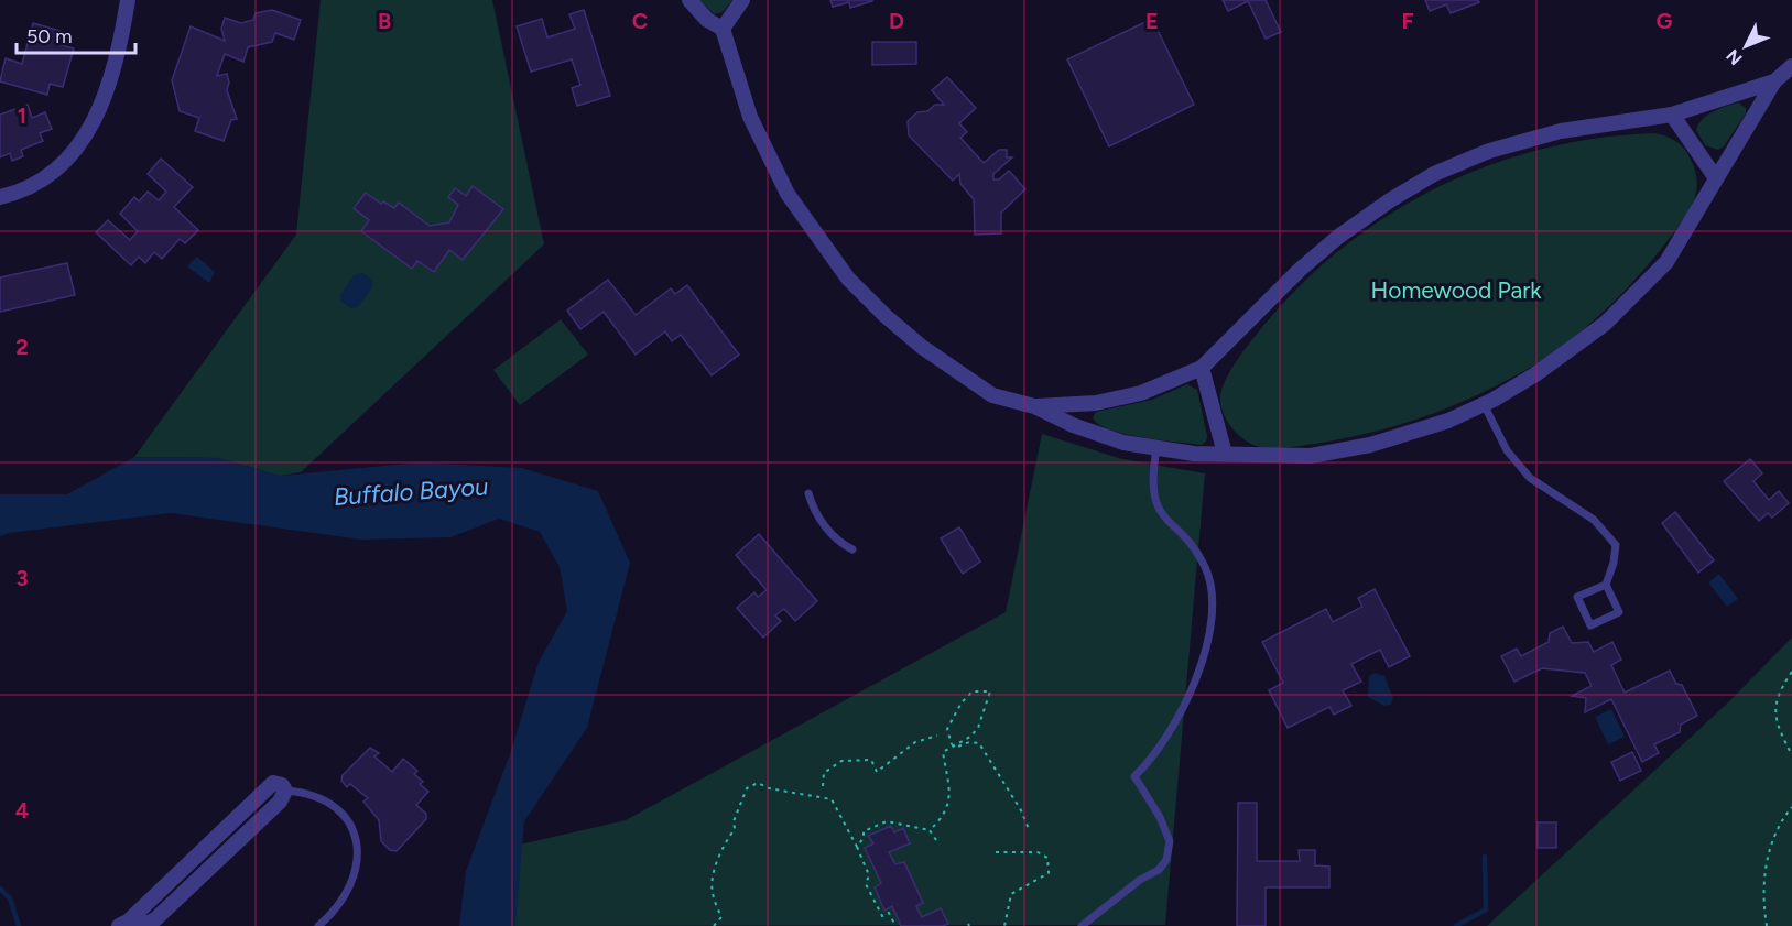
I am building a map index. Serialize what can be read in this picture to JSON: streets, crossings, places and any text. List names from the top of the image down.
{
  "water": ["Buffalo Bayou"],
  "parks": ["Homewood Park"],
  "scale_bar": "50 m",
  "north": "bottom left",
  "grid": {
    "columns": [
      "B",
      "C",
      "D",
      "E",
      "F",
      "G"
    ],
    "rows": [
      "1",
      "2",
      "3",
      "4"
    ]
  }
}
